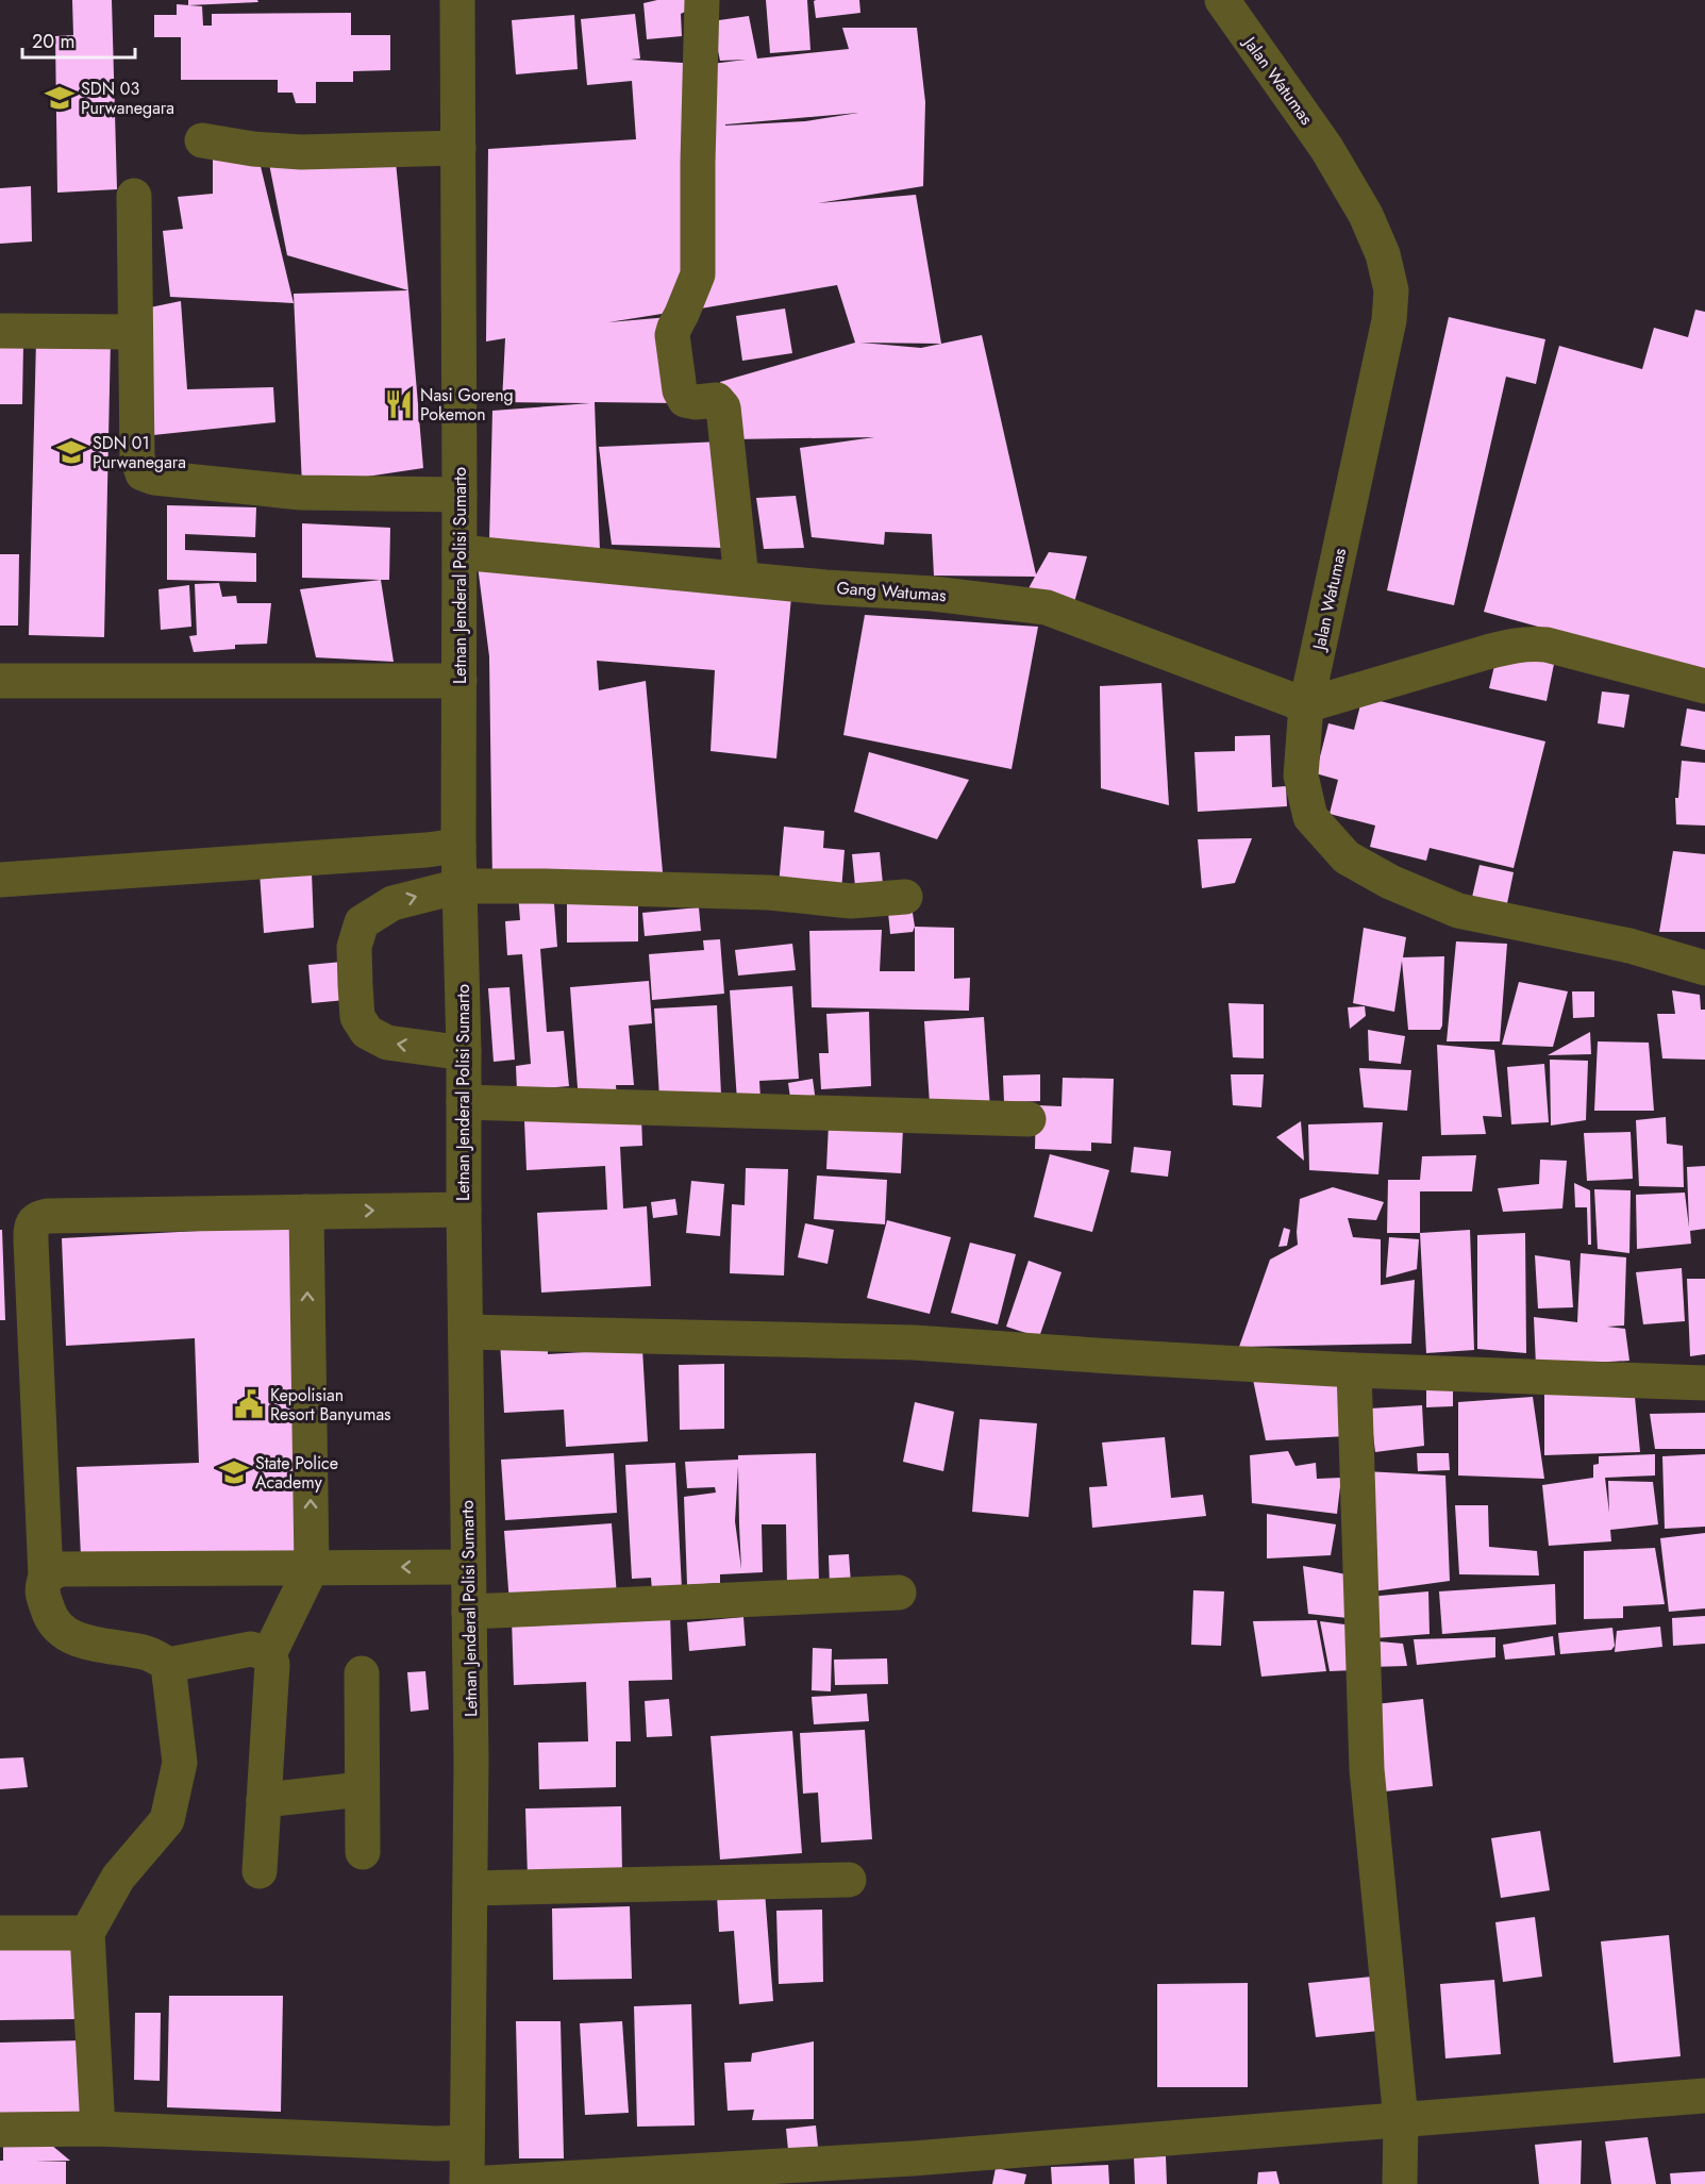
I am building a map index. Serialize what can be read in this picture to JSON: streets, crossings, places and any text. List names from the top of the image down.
{
  "streets": {
    "street": ["Jalan Watumas", "Letnan Jenderal Polisi Sumarto", "Gang Watumas"]
  },
  "crossings": [
    ["Jalan Watumas", "Gang Watumas"],
    ["Letnan Jenderal Polisi Sumarto", "Gang Watumas"]
  ],
  "places": {
    "school or university": ["SDN 03 Purwanegara", "SDN 01 Purwanegara", "State Police Academy"],
    "restaurant": ["Nasi Goreng Pokemon"],
    "public building": ["Kepolisian Resort Banyumas"]
  },
  "scale_bar": "20 m"
}
